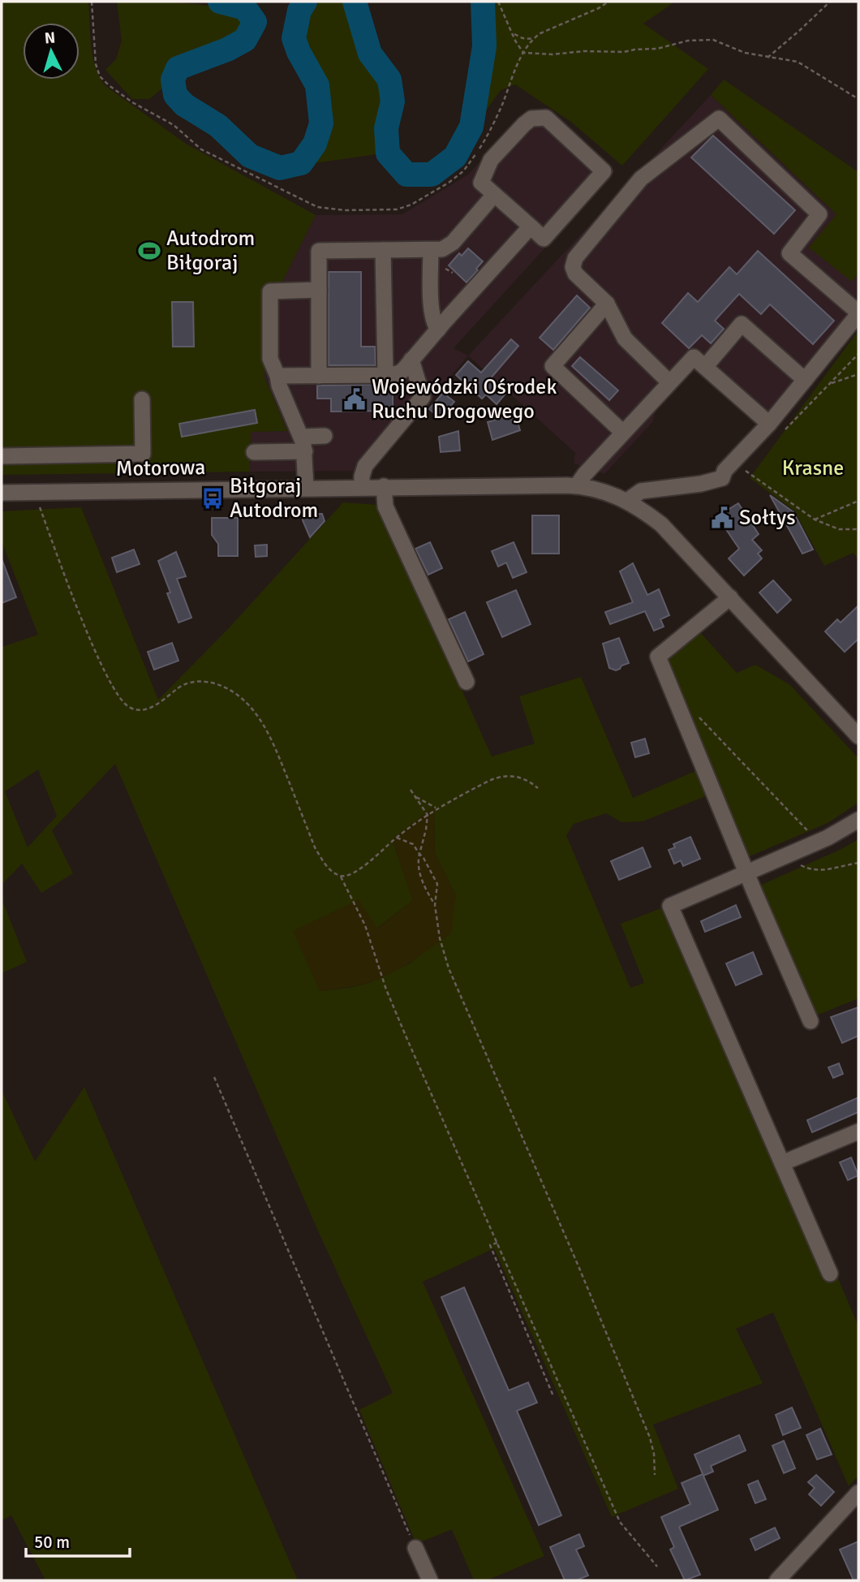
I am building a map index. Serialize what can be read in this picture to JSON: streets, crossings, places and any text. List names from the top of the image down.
{
  "streets": {
    "street": ["Motorowa"]
  },
  "parks": ["Krasne"],
  "places": {
    "sports": ["Autodrom Biłgoraj"],
    "public building": ["Wojewódzki Ośrodek Ruchu Drogowego", "Sołtys"],
    "bus stop": ["Biłgoraj Autodrom"]
  },
  "scale_bar": "50 m",
  "north": "top"
}
